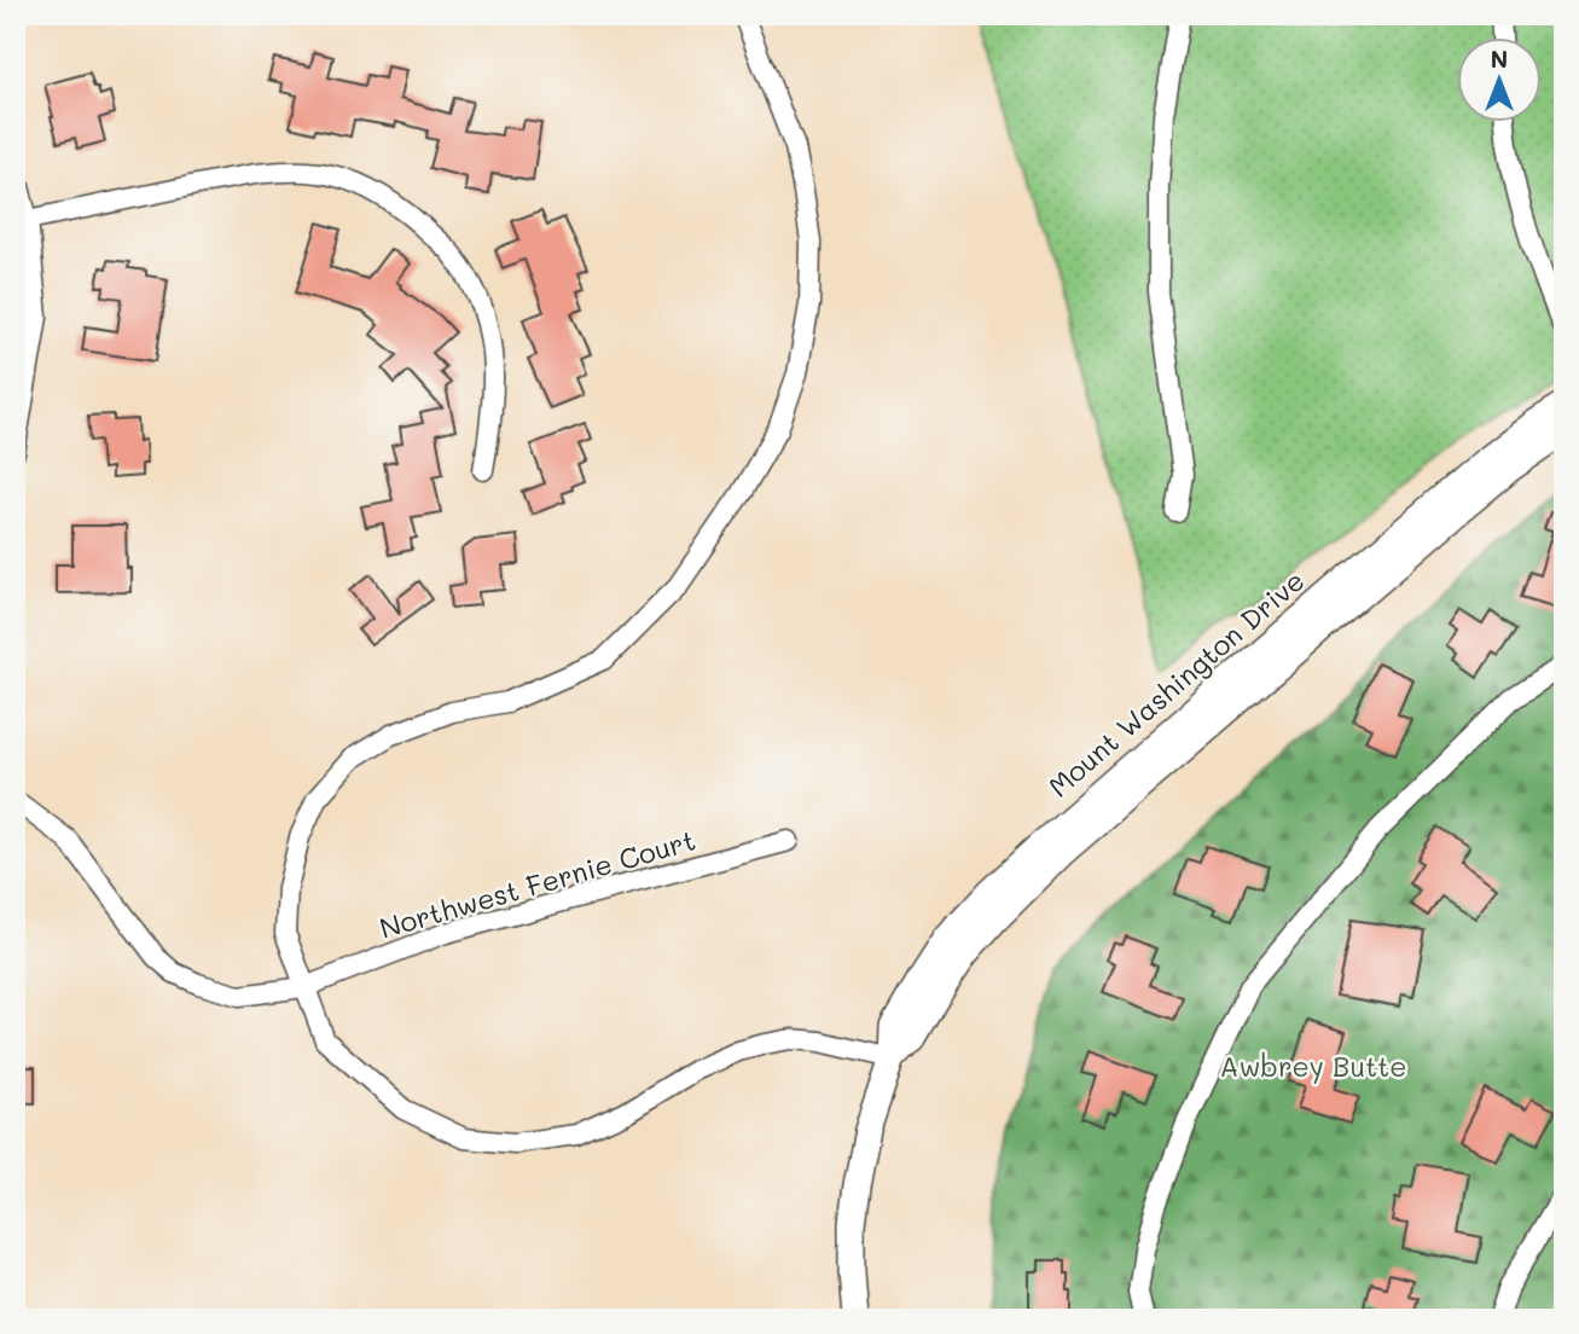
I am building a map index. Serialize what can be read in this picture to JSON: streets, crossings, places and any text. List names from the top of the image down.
{
  "streets": {
    "main road": ["Mount Washington Drive"],
    "street": ["Northwest Fernie Court"]
  },
  "parks": ["Awbrey Butte"],
  "north": "top"
}
